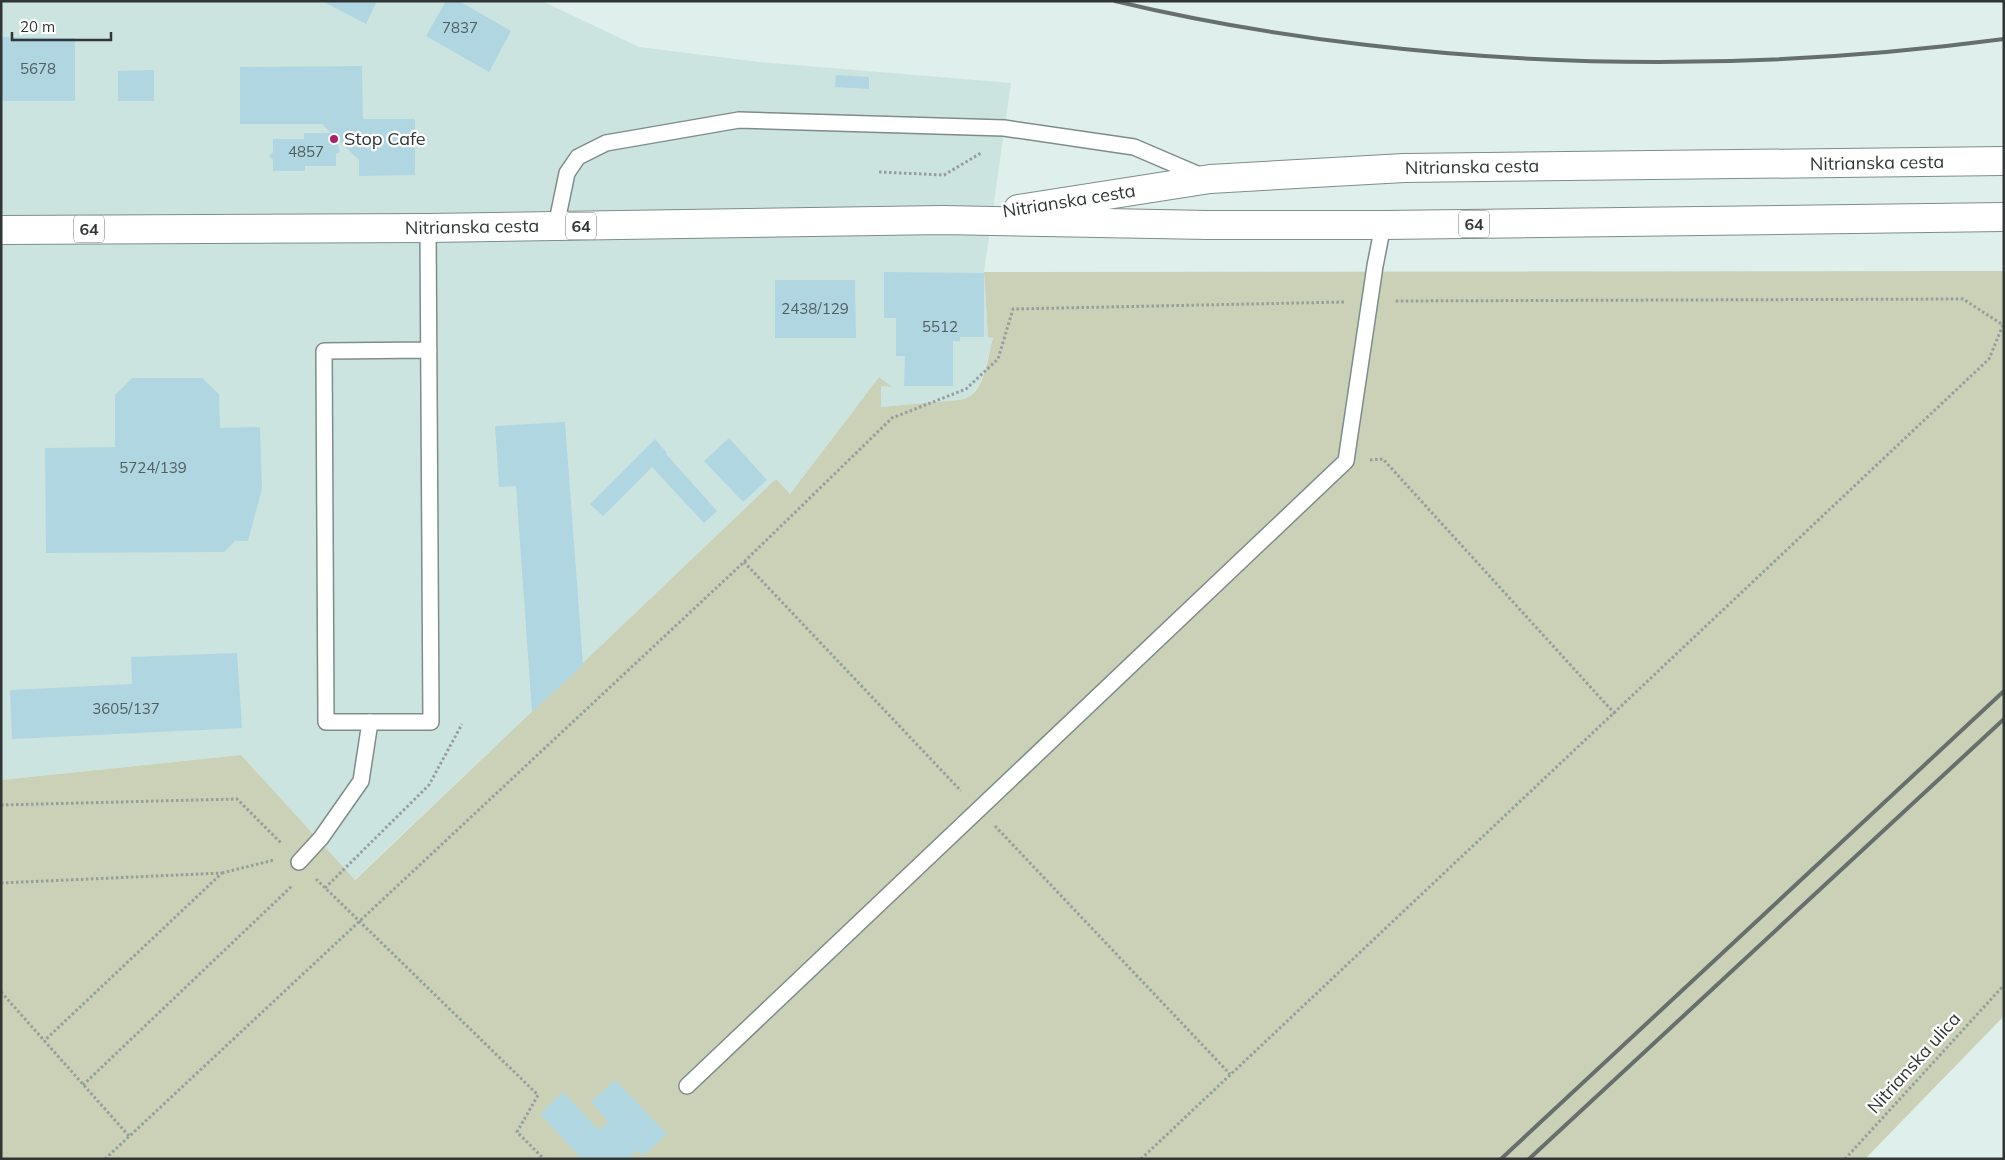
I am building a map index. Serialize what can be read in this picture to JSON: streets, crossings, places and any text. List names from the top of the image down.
{
  "streets": {
    "main road": ["Nitrianska cesta", "64"],
    "path": ["Nitrianska ulica"]
  },
  "places": ["Stop Cafe"],
  "house_numbers": [
    "7837",
    "5678",
    "4857",
    "2438/129",
    "5512",
    "5724/139",
    "3605/137"
  ],
  "scale_bar": "20 m"
}
